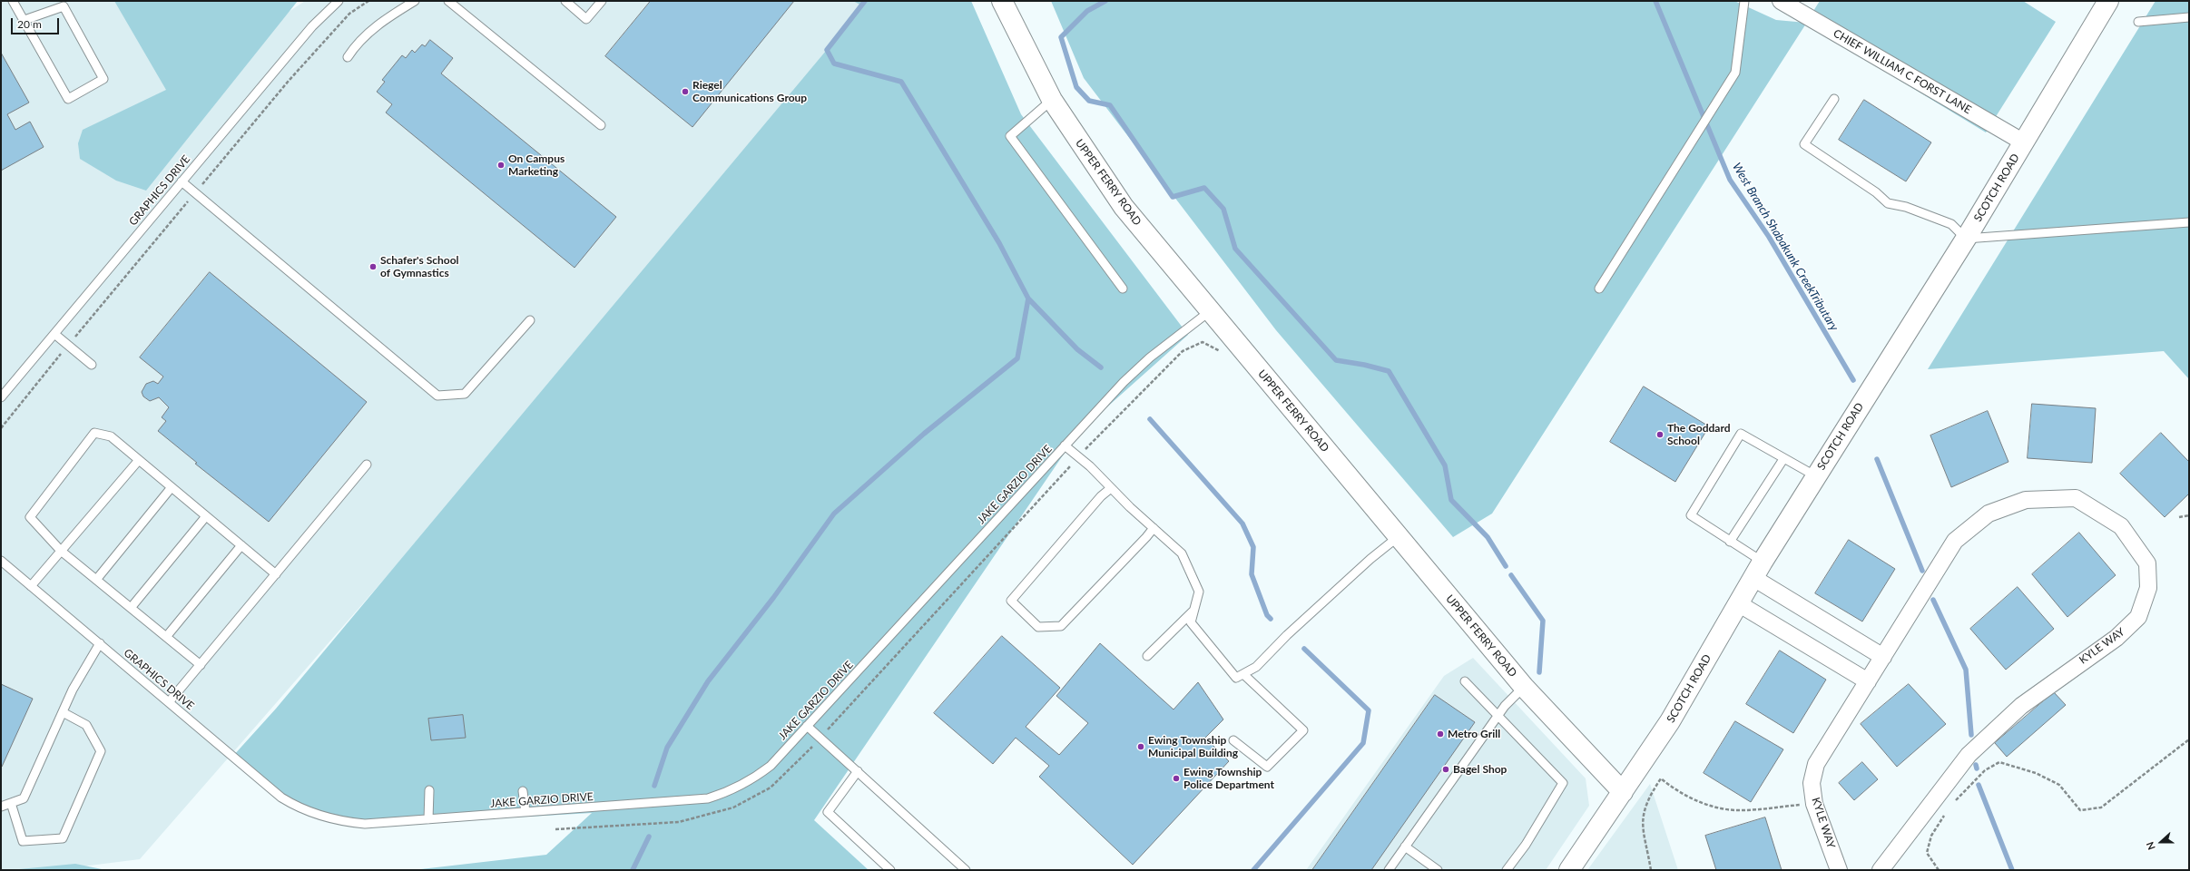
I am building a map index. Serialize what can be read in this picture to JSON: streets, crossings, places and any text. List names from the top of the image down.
{
  "streets": {
    "main road": ["UPPER FERRY ROAD", "SCOTCH ROAD"],
    "street": ["CHIEF WILLIAM C FORST LANE", "KYLE WAY"],
    "lane": ["GRAPHICS DRIVE", "JAKE GARZIO DRIVE"]
  },
  "crossings": [
    ["CHIEF WILLIAM C FORST LANE", "SCOTCH ROAD"],
    ["UPPER FERRY ROAD", "SCOTCH ROAD"],
    ["UPPER FERRY ROAD", "JAKE GARZIO DRIVE"],
    ["GRAPHICS DRIVE", "JAKE GARZIO DRIVE"]
  ],
  "water": ["West Branch Shabakunk CreekTributary"],
  "places": [
    "Riegel Communications Group",
    "On Campus Marketing",
    "Schafer's School of Gymnastics",
    "The Goddard School",
    "Metro Grill",
    "Ewing Township Municipal Building",
    "Bagel Shop",
    "Ewing Township Police Department"
  ],
  "scale_bar": "20 m",
  "north": "left"
}
